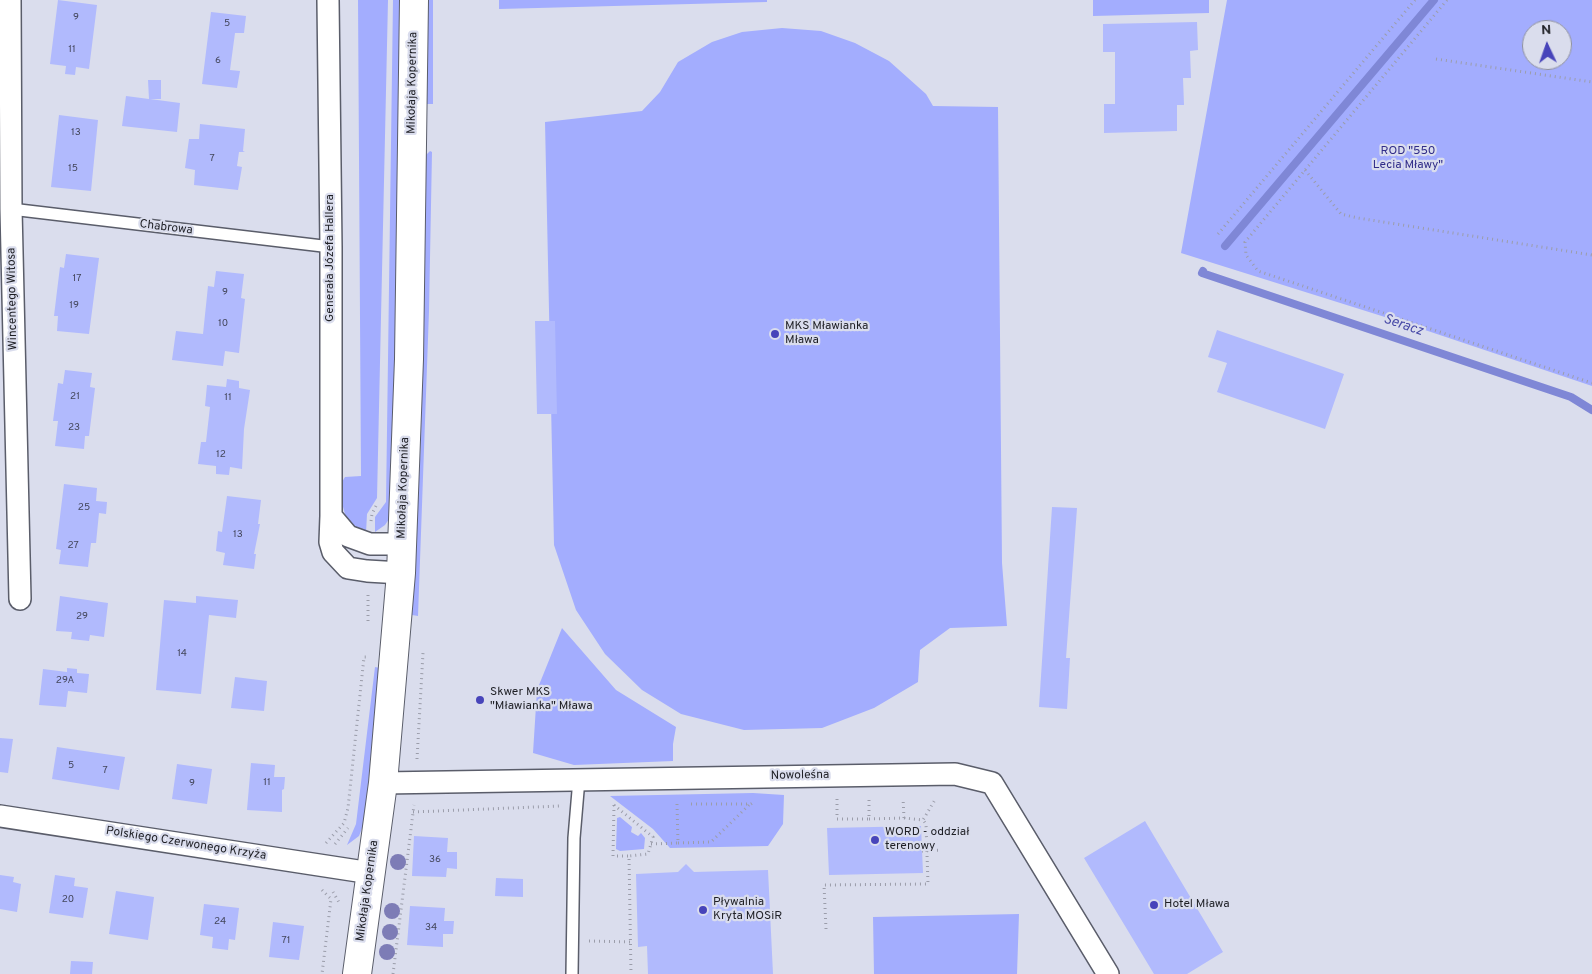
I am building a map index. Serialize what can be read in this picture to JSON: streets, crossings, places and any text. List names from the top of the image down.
{
  "streets": {
    "street": [
      "Mikołaja Kopernika",
      "Generała Józefa Hallera",
      "Wincentego Witosa",
      "Nowoleśna",
      "Polskiego Czerwonego Krzyża"
    ],
    "lane": ["Chabrowa"]
  },
  "crossings": [
    ["Mikołaja Kopernika", "Generała Józefa Hallera"],
    ["Mikołaja Kopernika", "Nowoleśna"],
    ["Mikołaja Kopernika", "Polskiego Czerwonego Krzyża"],
    ["Chabrowa", "Generała Józefa Hallera"],
    ["Chabrowa", "Wincentego Witosa"]
  ],
  "water": ["Seracz"],
  "parks": ["ROD \"550 Lecia Mławy\""],
  "places": [
    "MKS Mławianka Mława",
    "Skwer MKS \"Mławianka\" Mława",
    "WORD - oddział terenowy",
    "Hotel Mława",
    "Pływalnia Kryta MOSiR"
  ],
  "house_numbers": [
    "9",
    "5",
    "11",
    "6",
    "13",
    "7",
    "15",
    "17",
    "9",
    "19",
    "10",
    "21",
    "11",
    "23",
    "12",
    "25",
    "13",
    "27",
    "29",
    "14",
    "29A",
    "5",
    "7",
    "11",
    "9",
    "36",
    "20",
    "24",
    "34",
    "71"
  ],
  "north": "top"
}
